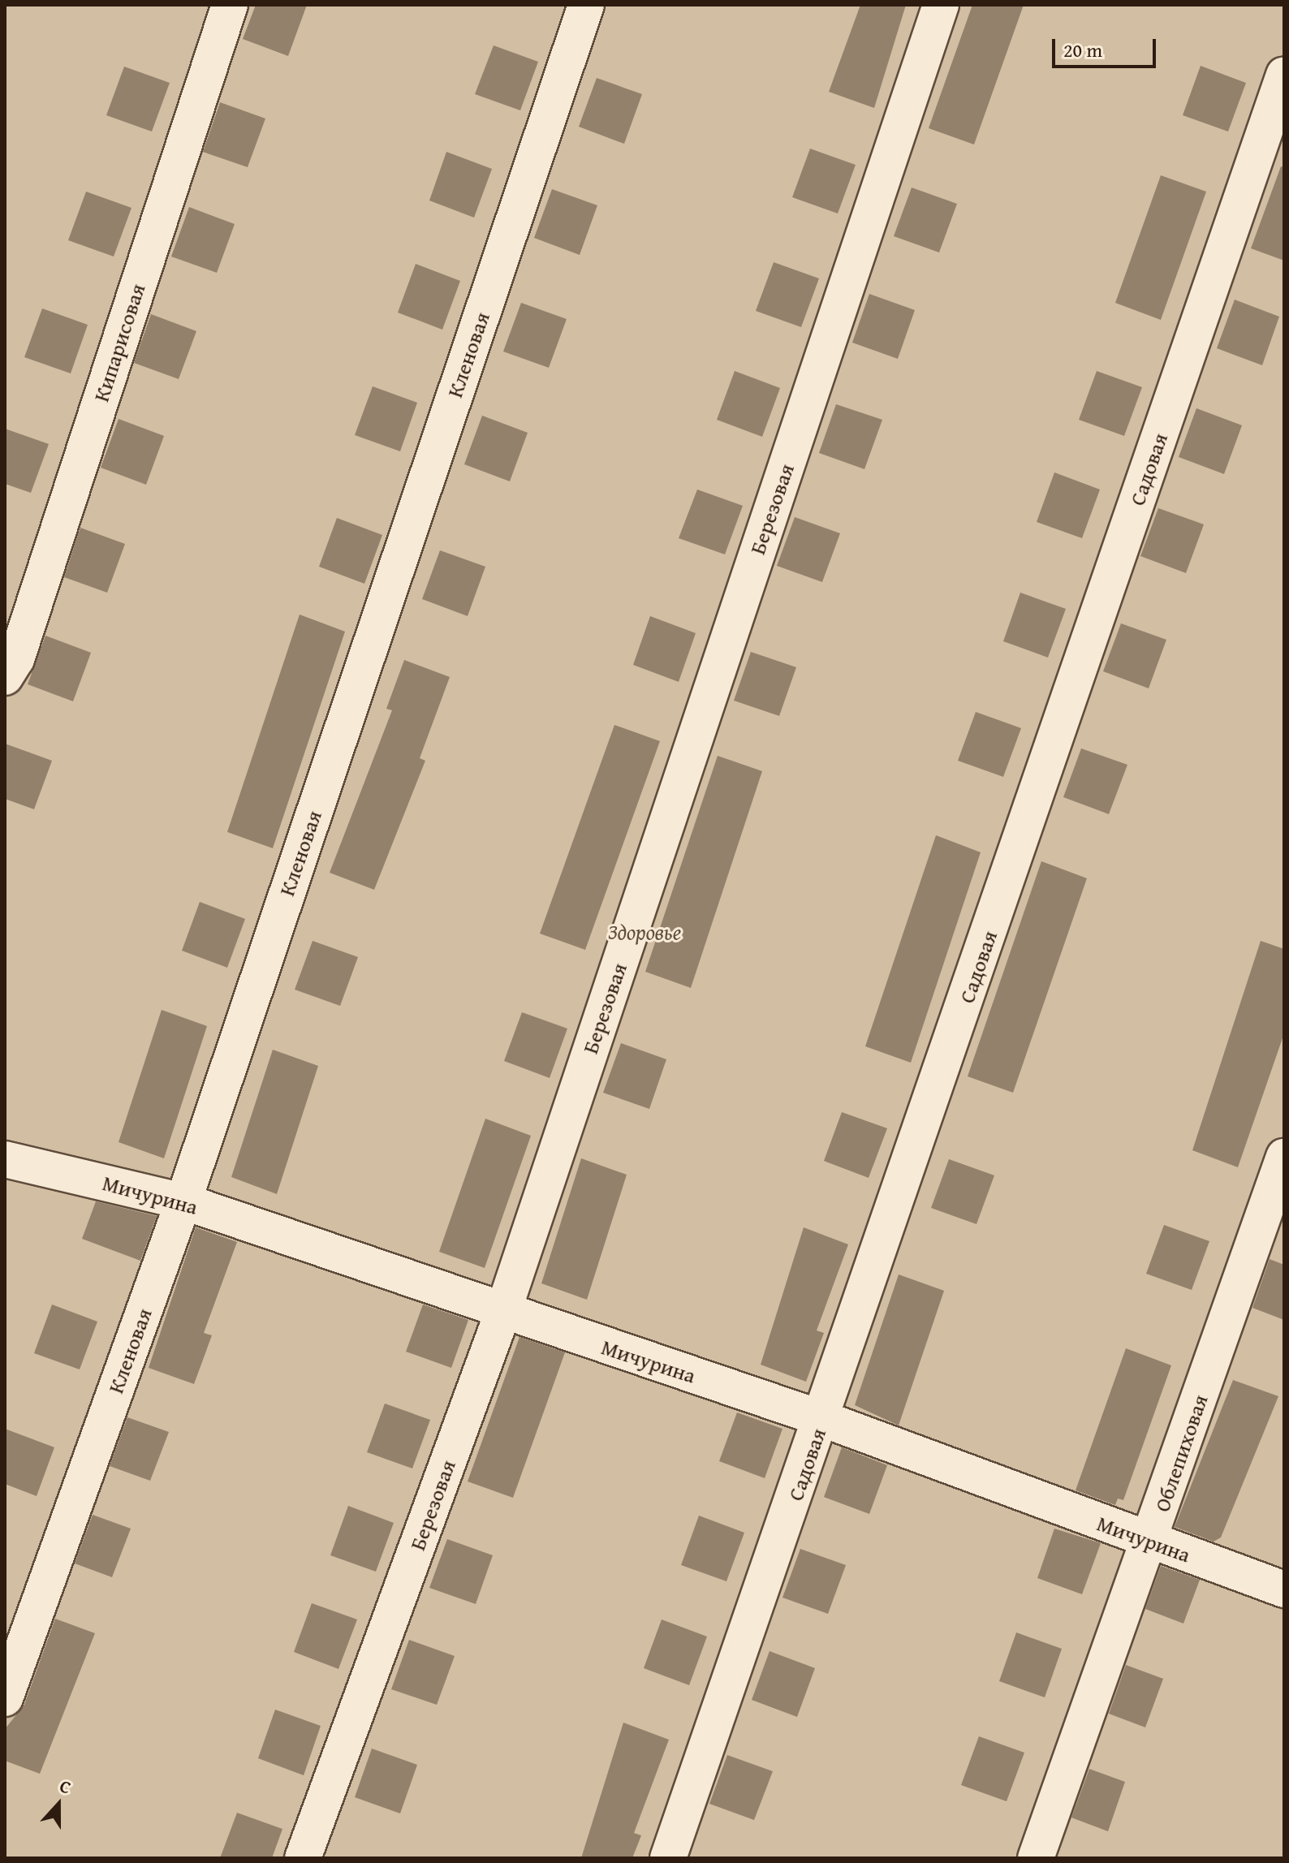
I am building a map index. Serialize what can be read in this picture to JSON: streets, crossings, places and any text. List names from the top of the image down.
{
  "streets": {
    "street": [
      "Кипарисовая",
      "Кленовая",
      "Садовая",
      "Березовая",
      "Мичурина",
      "Облепиховая"
    ]
  },
  "crossings": [
    ["Кленовая", "Мичурина"],
    ["Садовая", "Мичурина"],
    ["Березовая", "Мичурина"],
    ["Мичурина", "Облепиховая"]
  ],
  "parks": ["Здоровье"],
  "scale_bar": "20 m",
  "north": "top"
}
